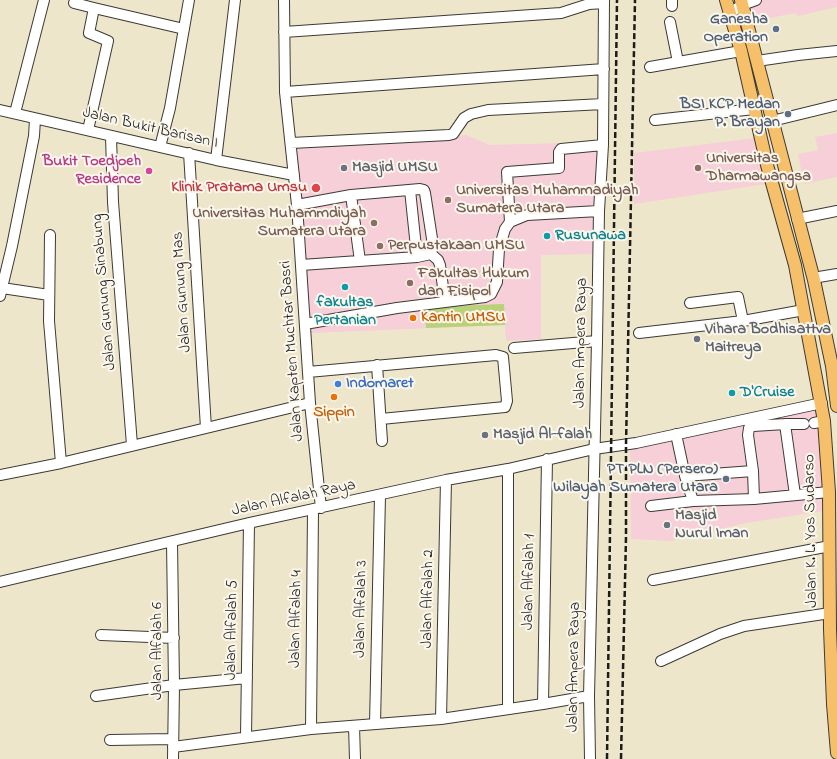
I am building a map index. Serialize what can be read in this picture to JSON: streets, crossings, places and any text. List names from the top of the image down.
{
  "streets": {
    "main road": ["Jalan K. L. Yos Sudarso"],
    "street": [
      "Jalan Bukit Barisan I",
      "Jalan Gunung Sinabung",
      "Jalan Gunung Mas",
      "Jalan Ampera Raya",
      "Jalan Kapten Muchtar Basri",
      "Jalan Alfalah Raya",
      "Jalan Alfalah 1",
      "Jalan Alfalah 2",
      "Jalan Alfalah 3",
      "Jalan Alfalah 4",
      "Jalan Alfalah 5",
      "Jalan Alfalah 6"
    ]
  },
  "crossings": [
    ["Jalan Bukit Barisan I", "Jalan Gunung Sinabung"],
    ["Jalan Bukit Barisan I", "Jalan Gunung Mas"],
    ["Jalan Bukit Barisan I", "Jalan Kapten Muchtar Basri"],
    ["Jalan Ampera Raya", "Jalan Alfalah Raya"],
    ["Jalan Kapten Muchtar Basri", "Jalan Alfalah Raya"],
    ["Jalan Kapten Muchtar Basri", "Jalan Alfalah 4"],
    ["Jalan Alfalah Raya", "Jalan K. L. Yos Sudarso"],
    ["Jalan Alfalah Raya", "Jalan Alfalah 1"],
    ["Jalan Alfalah Raya", "Jalan Alfalah 2"],
    ["Jalan Alfalah Raya", "Jalan Alfalah 3"],
    ["Jalan Alfalah Raya", "Jalan Alfalah 4"],
    ["Jalan Alfalah Raya", "Jalan Alfalah 5"],
    ["Jalan Alfalah Raya", "Jalan Alfalah 6"]
  ],
  "places": [
    "Ganesha Operation",
    "BSI KCP Medan P. Brayan",
    "Masjid UMSU",
    "Universitas Dharmawangsa",
    "Bukit Toedjoeh Residence",
    "Klinik Pratama Umsu",
    "Universitas Muhammadiyah Sumatera Utara",
    "Universitas Muhammdiyah Sumatera Utara",
    "Rusunawa",
    "Perpustakaan UMSU",
    "Fakultas Hukum dan Fisipol",
    "fakultas Pertanian",
    "Kantin UMSU",
    "Vihara Bodhisattva Maitreya",
    "Indomaret",
    "D'Cruise",
    "Sippin",
    "Masjid Al-falah",
    "PT PLN (Persero) Wilayah Sumatera Utara",
    "Masjid Nurul Iman"
  ]
}
